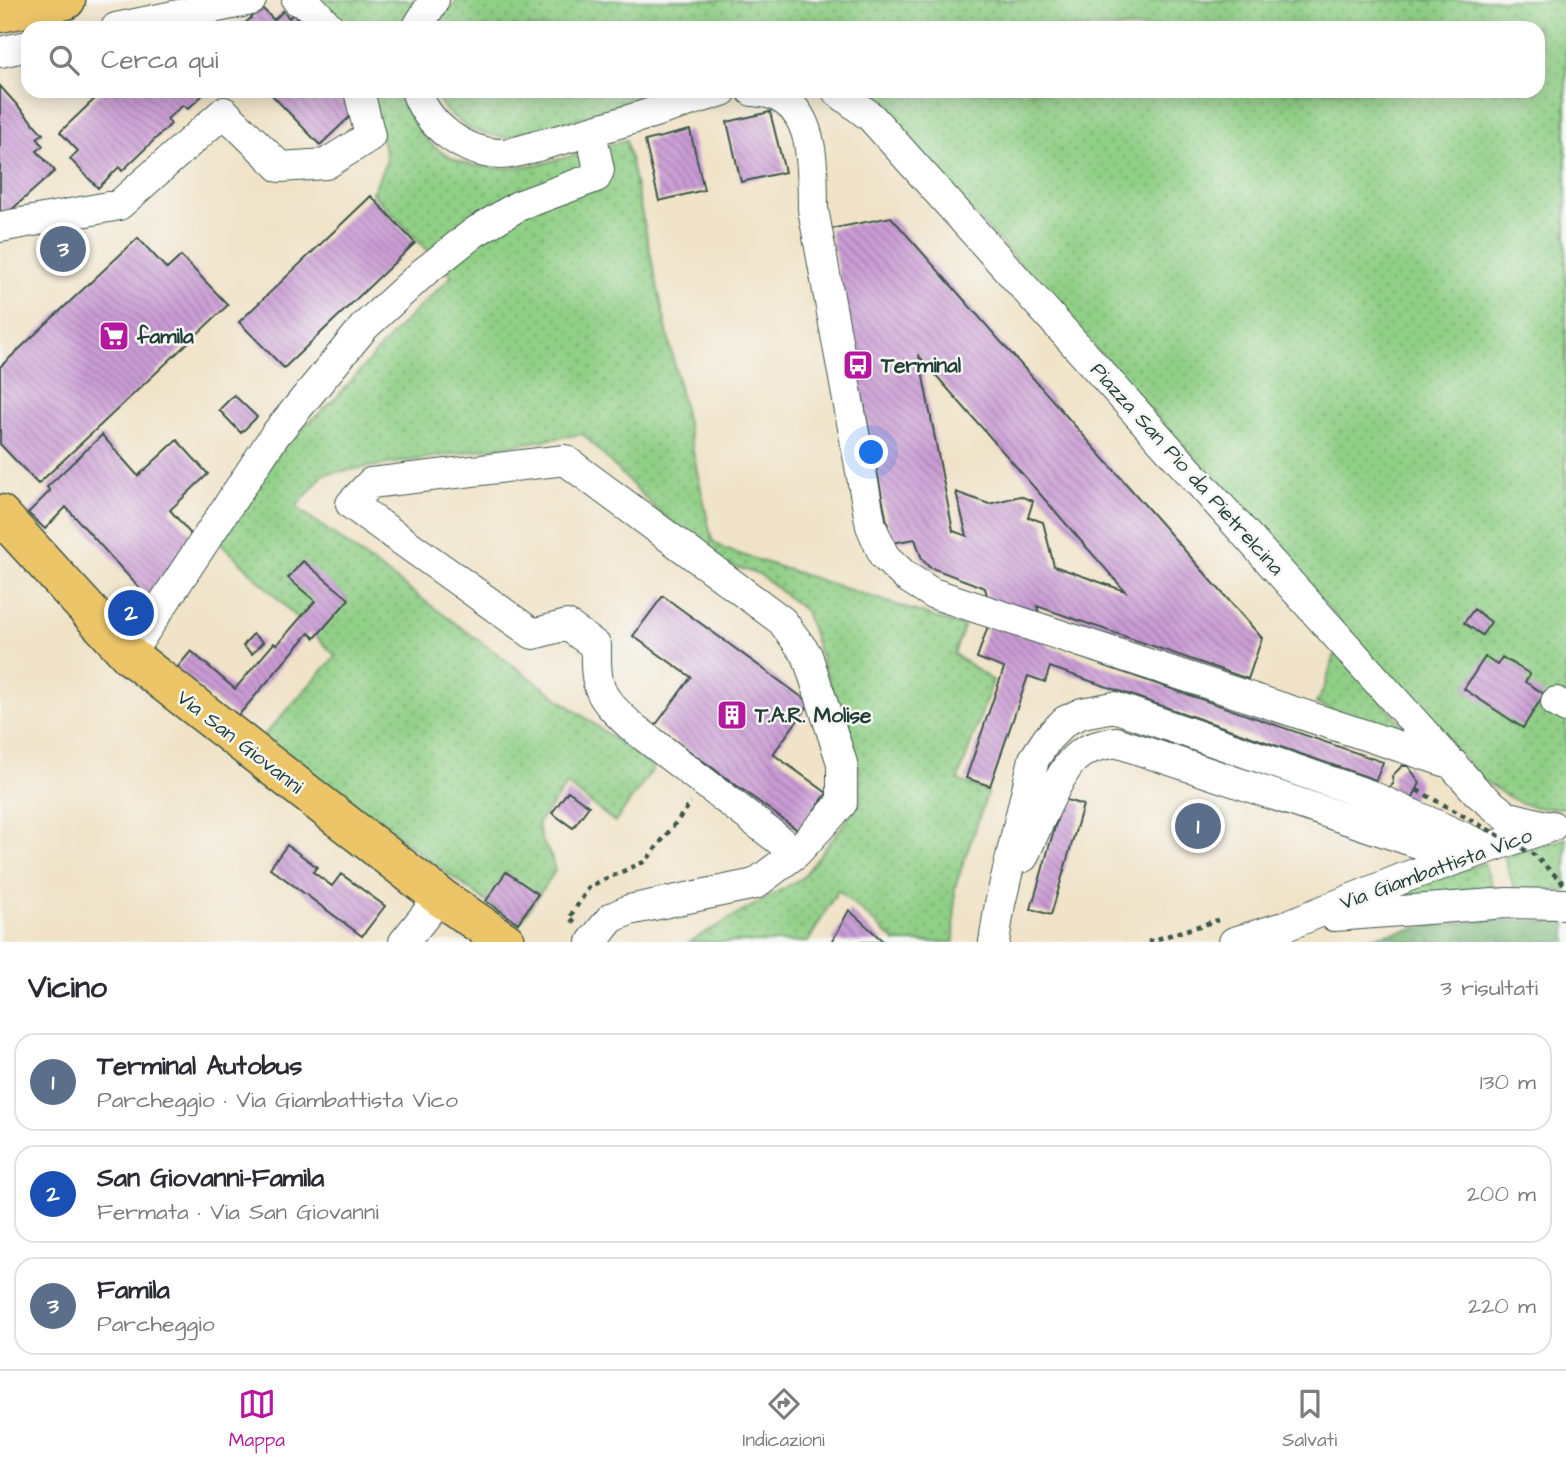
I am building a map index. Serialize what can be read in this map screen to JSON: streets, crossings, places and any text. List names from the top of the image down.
{
  "streets": {
    "main road": ["Via San Giovanni"],
    "street": ["Piazza San Pio da Pietrelcina", "Via Giambattista Vico"]
  },
  "crossings": [
    ["Piazza San Pio da Pietrelcina", "Via Giambattista Vico"]
  ],
  "places": {
    "supermarket": ["famila"],
    "bus stop": ["Terminal"],
    "building": ["T.A.R. Molise"]
  },
  "page": {
    "search": "Cerca qui",
    "pins": ["3", "2", "1"],
    "heading": ["Vicino", "3 risultati"],
    "list": [
      {
        "mark": "1",
        "name": "Terminal Autobus",
        "note": "Parcheggio · Via Giambattista Vico",
        "value": "130 m"
      },
      {
        "mark": "2",
        "name": "San Giovanni-Famila",
        "note": "Fermata · Via San Giovanni",
        "value": "200 m"
      },
      {
        "mark": "3",
        "name": "Famila",
        "note": "Parcheggio",
        "value": "220 m"
      }
    ],
    "nav": ["Mappa", "Indicazioni", "Salvati"]
  }
}
